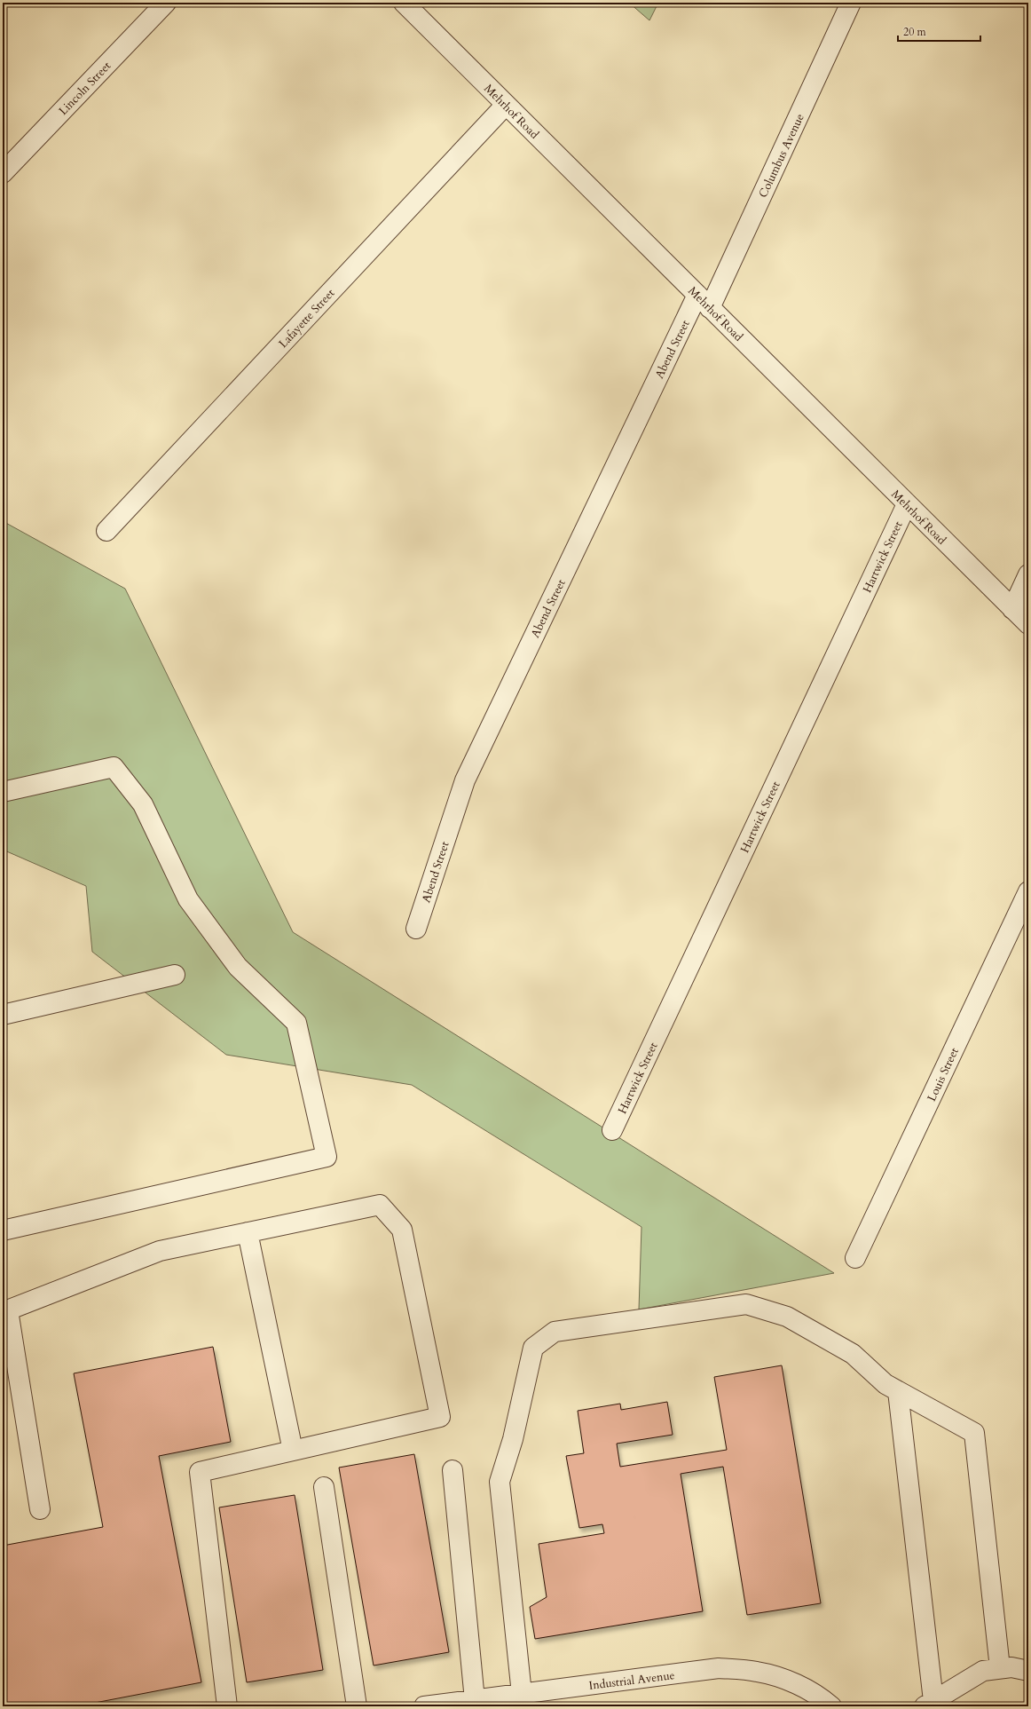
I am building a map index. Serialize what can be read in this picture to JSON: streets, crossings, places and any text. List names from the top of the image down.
{
  "streets": {
    "street": [
      "Lincoln Street",
      "Mehrhof Road",
      "Columbus Avenue",
      "Lafayette Street",
      "Abend Street",
      "Hartwick Street",
      "Louis Street",
      "Industrial Avenue"
    ]
  },
  "crossings": [
    ["Mehrhof Road", "Columbus Avenue"],
    ["Mehrhof Road", "Lafayette Street"],
    ["Mehrhof Road", "Abend Street"],
    ["Mehrhof Road", "Hartwick Street"],
    ["Columbus Avenue", "Abend Street"]
  ],
  "scale_bar": "20 m"
}
